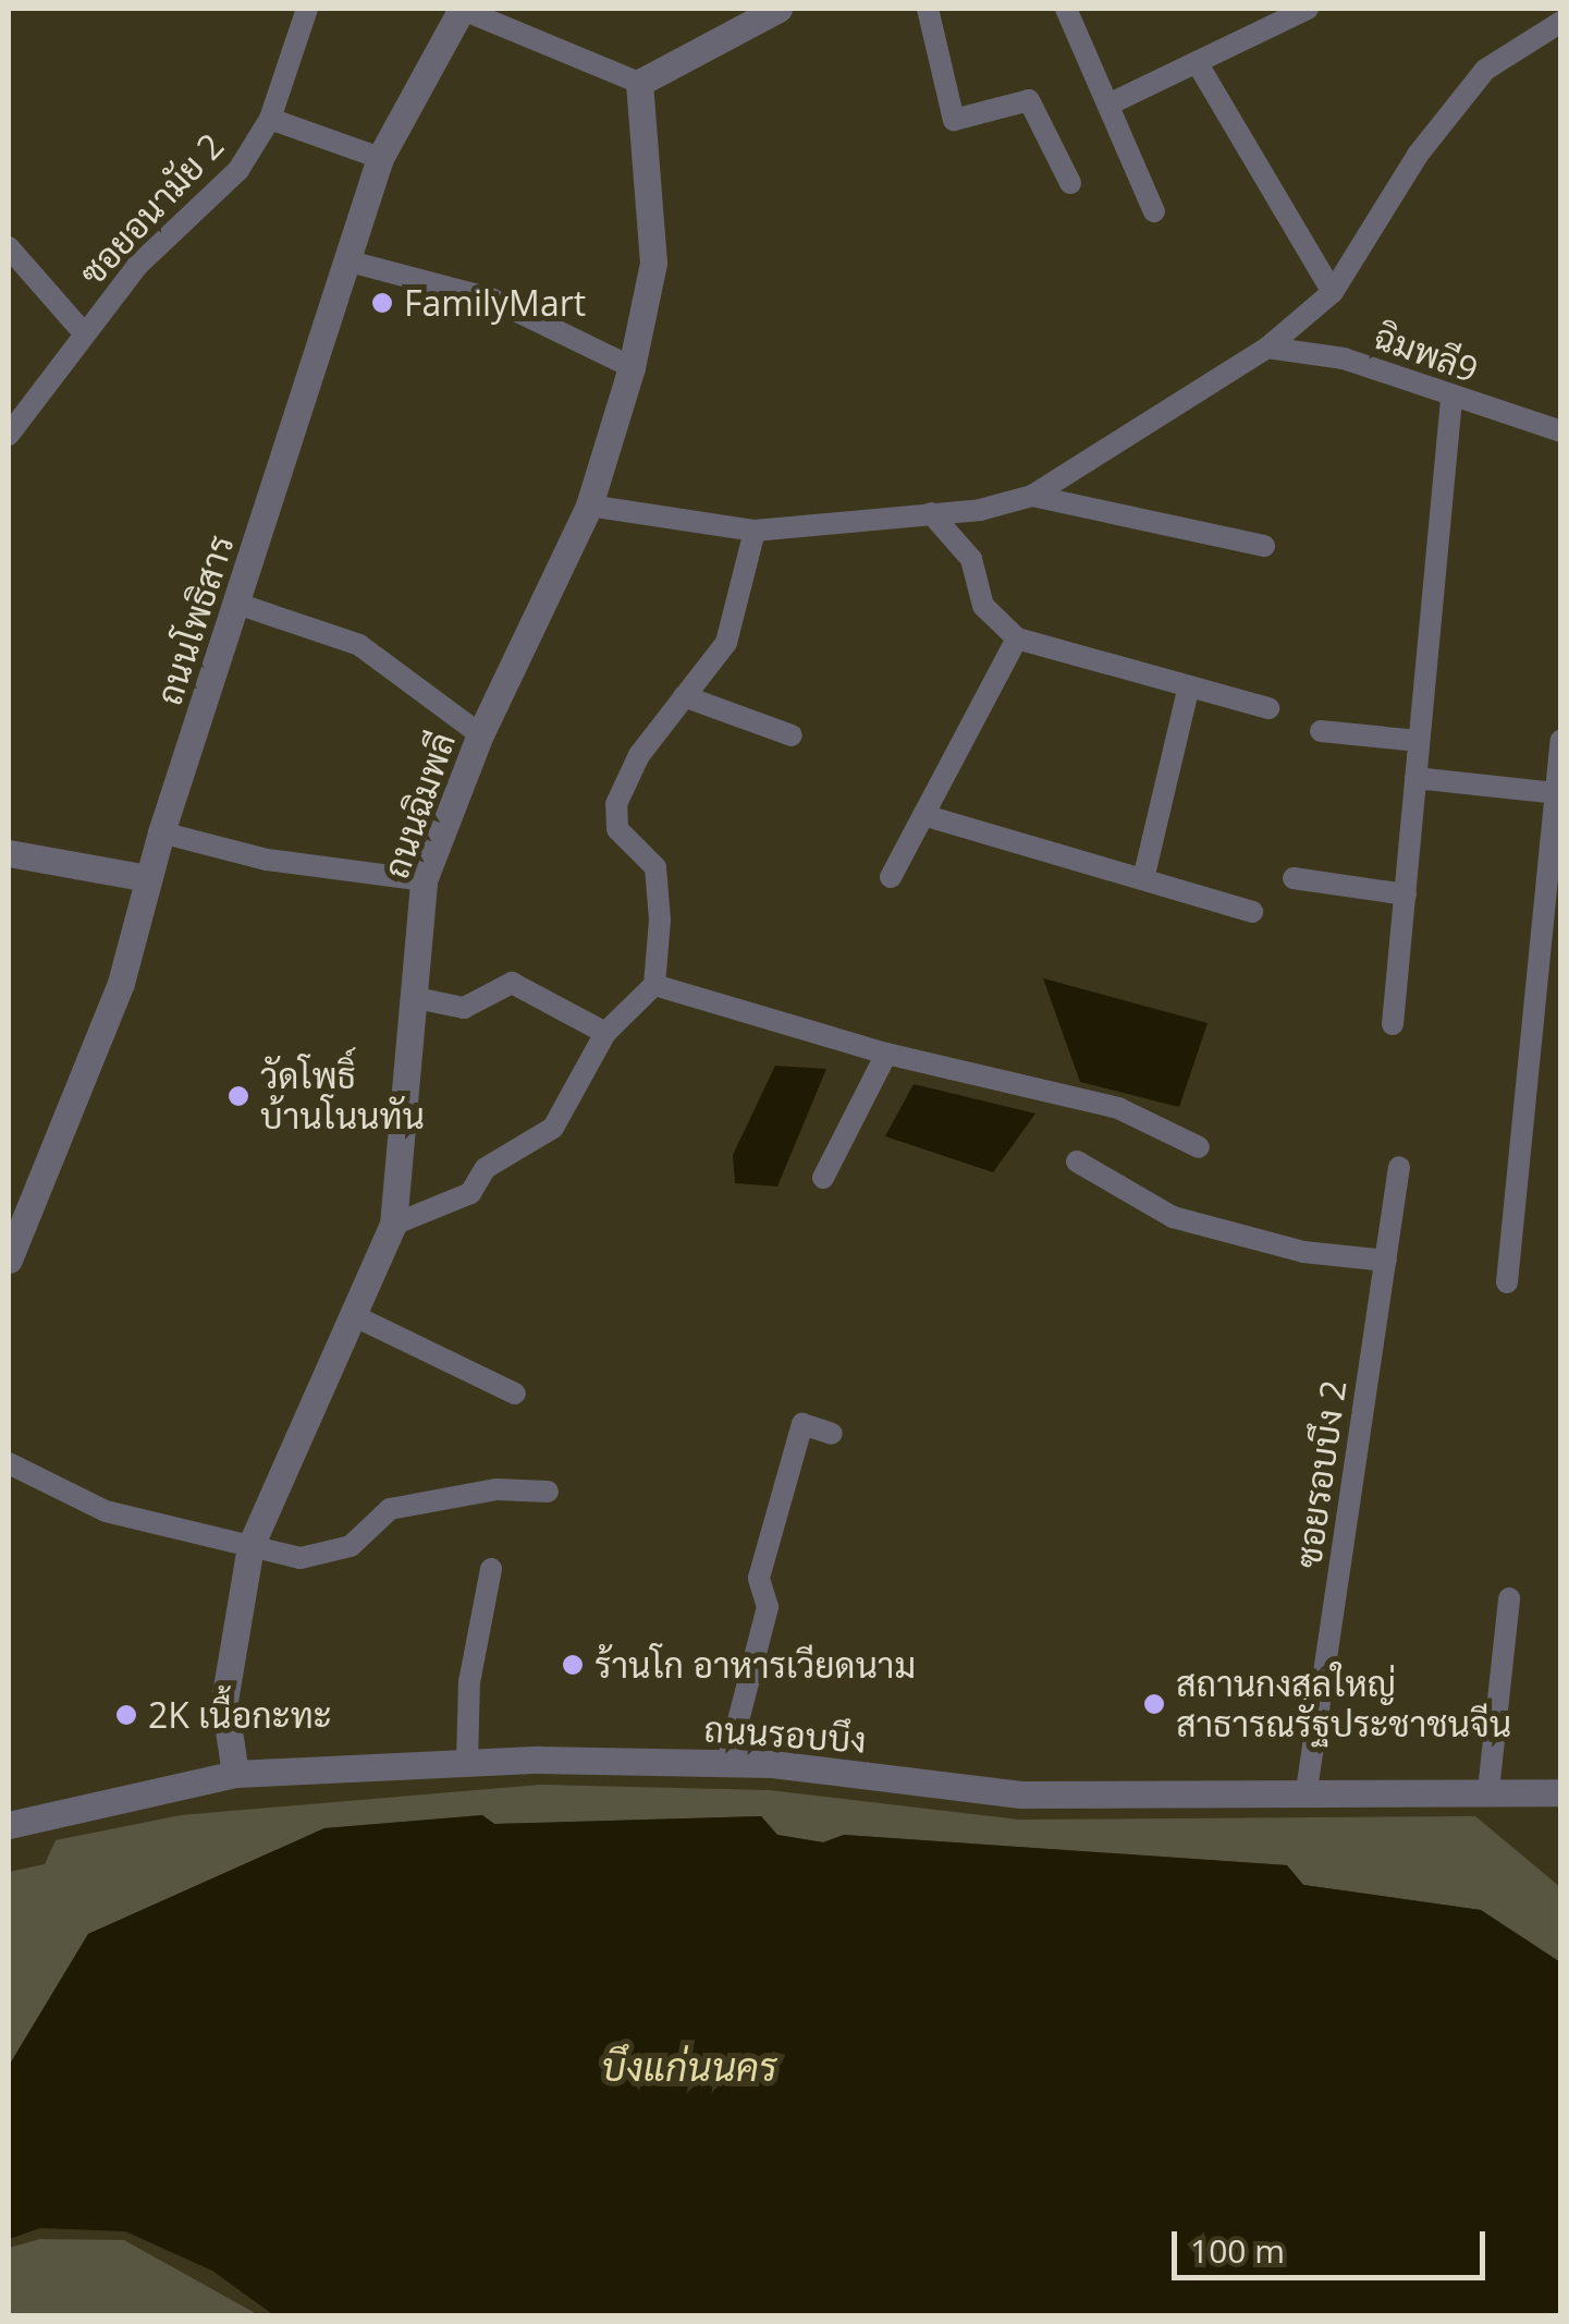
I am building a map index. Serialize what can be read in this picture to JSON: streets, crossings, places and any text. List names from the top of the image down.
{
  "streets": {
    "street": [
      "ซอยอนามัย 2",
      "ฉิมพลี9",
      "ถนนโพธิสาร",
      "ถนนฉิมพลี",
      "ซอยรอบบึง 2",
      "ถนนรอบบึง"
    ]
  },
  "crossings": [
    ["ถนนฉิมพลี", "ถนนรอบบึง"],
    ["ซอยรอบบึง 2", "ถนนรอบบึง"]
  ],
  "water": ["บึงแก่นนคร"],
  "places": [
    "FamilyMart",
    "วัดโพธิ์ บ้านโนนทัน",
    "ร้านโก อาหารเวียดนาม",
    "สถานกงสุลใหญ่ สาธารณรัฐประชาชนจีน",
    "2K เนื้อกะทะ"
  ],
  "scale_bar": "100 m"
}
